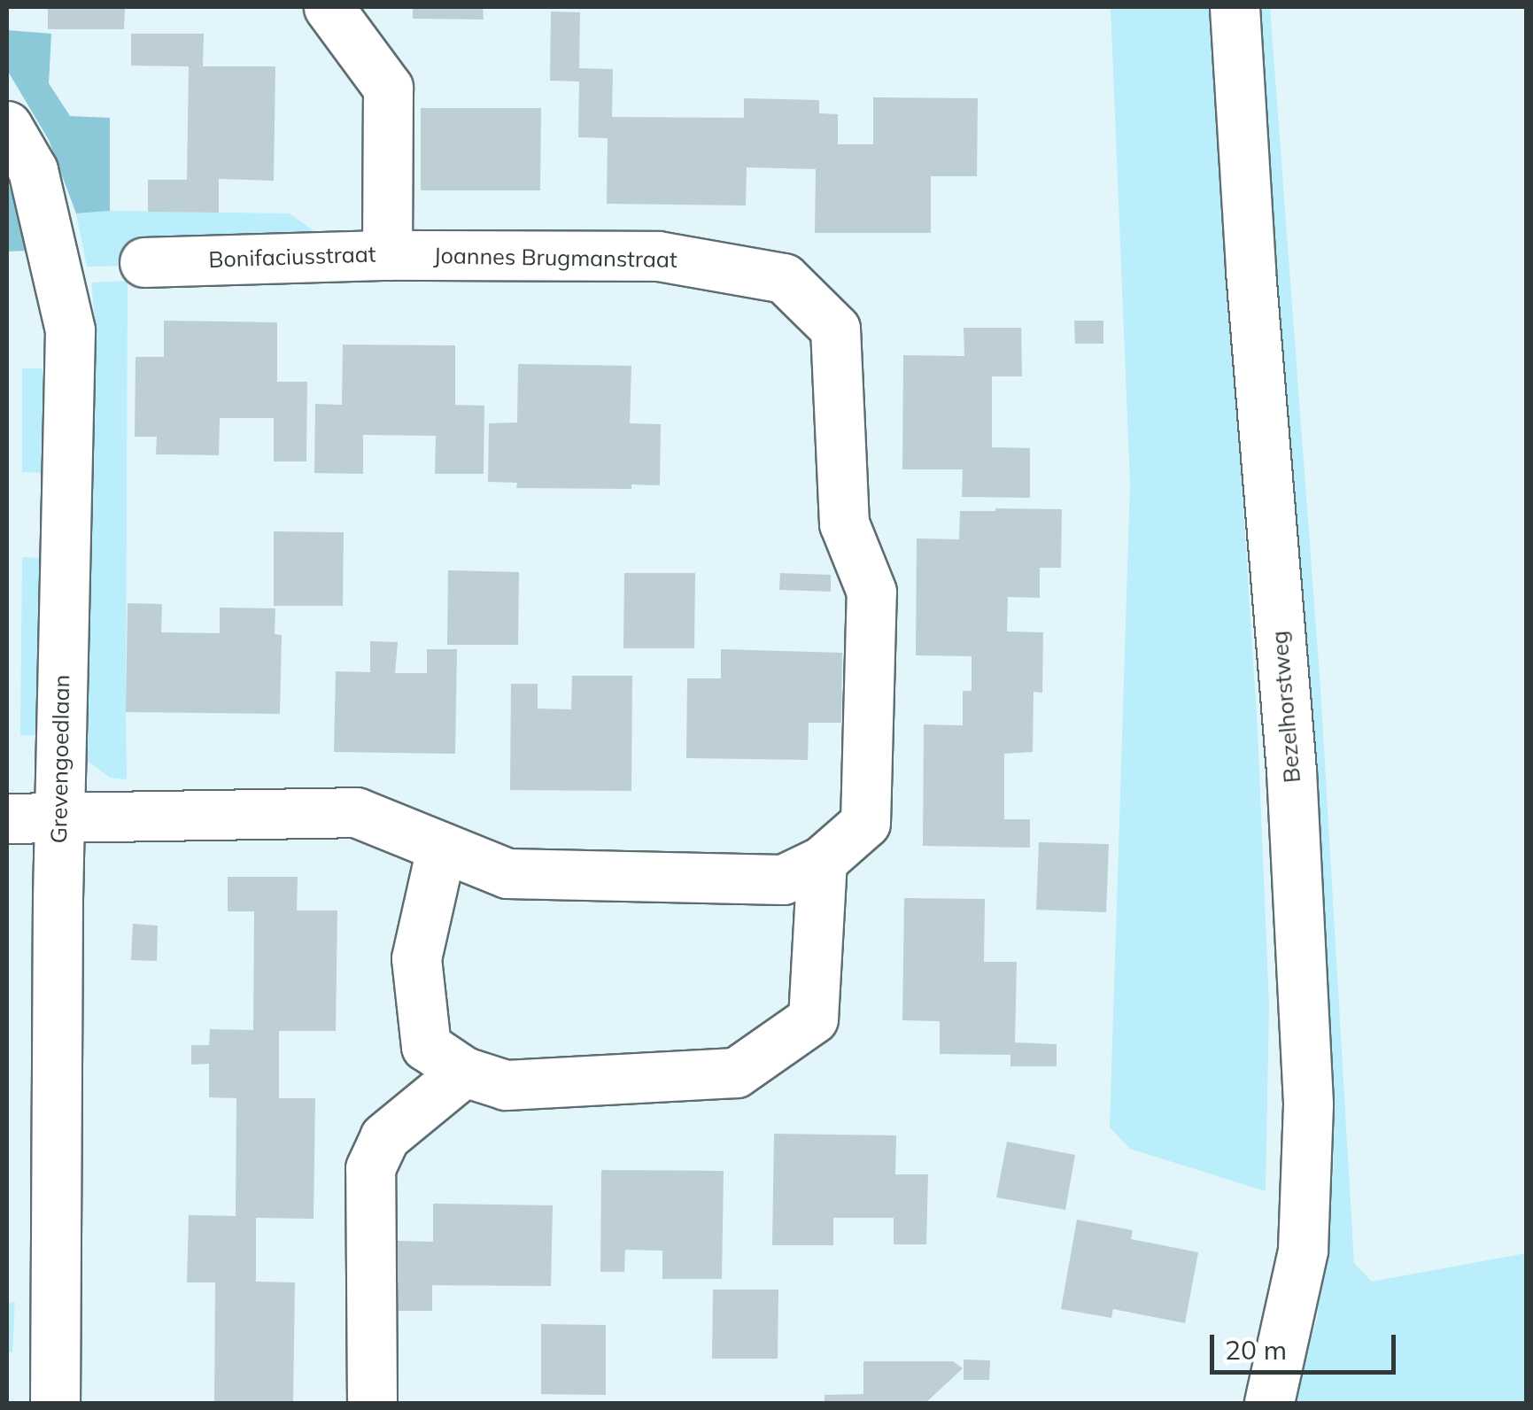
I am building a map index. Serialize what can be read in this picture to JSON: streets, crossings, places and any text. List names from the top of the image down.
{
  "streets": {
    "street": [
      "Bonifaciusstraat",
      "Joannes Brugmanstraat",
      "Bezelhorstweg",
      "Grevengoedlaan"
    ]
  },
  "crossings": [
    ["Bonifaciusstraat", "Joannes Brugmanstraat"],
    ["Joannes Brugmanstraat", "Grevengoedlaan"]
  ],
  "scale_bar": "20 m"
}
